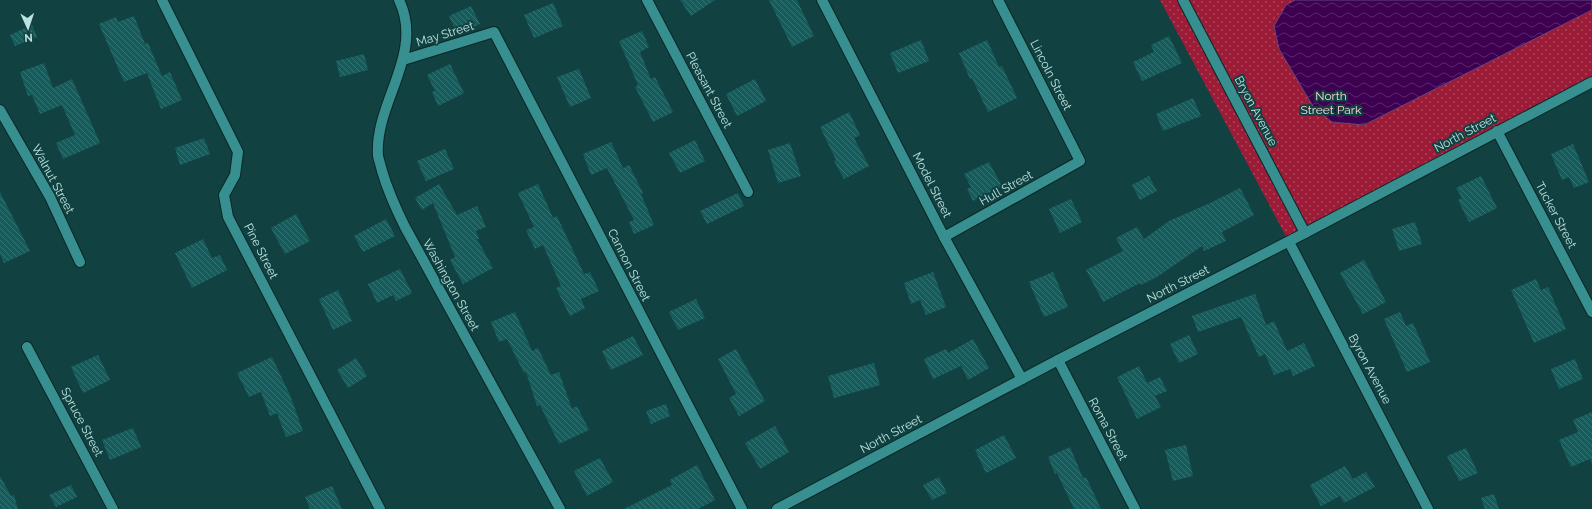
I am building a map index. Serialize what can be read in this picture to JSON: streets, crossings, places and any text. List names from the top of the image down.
{
  "streets": {
    "street": [
      "May Street",
      "Lincoln Street",
      "Pleasant Street",
      "Bryon Avenue",
      "North Street",
      "Walnut Street",
      "Model Street",
      "Hull Street",
      "Tucker Street",
      "Pine Street",
      "Cannon Street",
      "Washington Street",
      "Byron Avenue",
      "Spruce Street",
      "Roma Street"
    ]
  },
  "crossings": [
    ["May Street", "Cannon Street"],
    ["May Street", "Washington Street"],
    ["Lincoln Street", "Hull Street"],
    ["Bryon Avenue", "North Street"],
    ["North Street", "Model Street"],
    ["North Street", "Tucker Street"],
    ["North Street", "Byron Avenue"],
    ["North Street", "Roma Street"],
    ["Model Street", "Hull Street"]
  ],
  "parks": ["North Street Park"],
  "north": "bottom"
}
